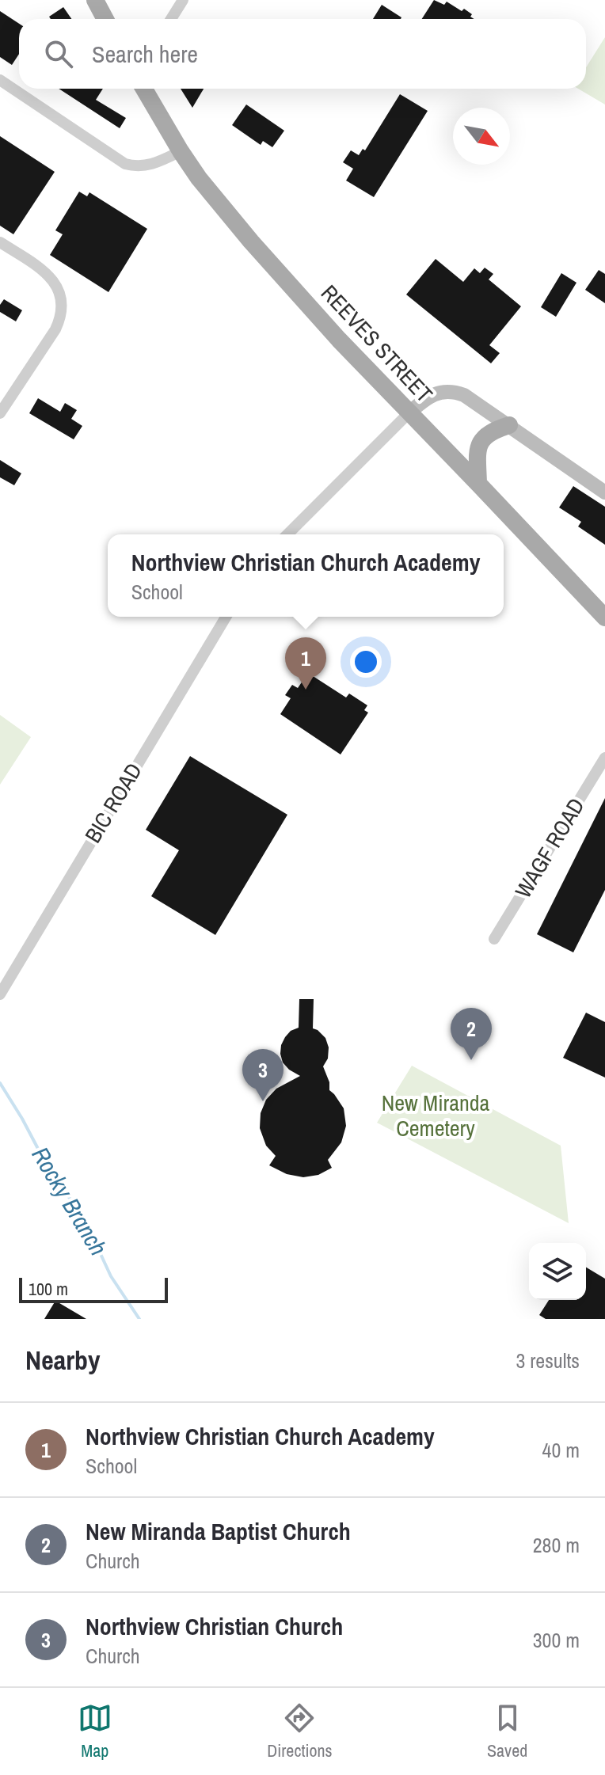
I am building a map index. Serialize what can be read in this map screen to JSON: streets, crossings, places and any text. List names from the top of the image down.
{
  "streets": {
    "main road": ["REEVES STREET"],
    "street": ["BIC ROAD", "WAGF ROAD"]
  },
  "water": ["Rocky Branch"],
  "parks": ["New Miranda Cemetery"],
  "scale_bar": "100 m",
  "north": "bottom right",
  "page": {
    "search": "Search here",
    "popup": ["Northview Christian Church Academy", "School"],
    "pins": ["1", "2", "3"],
    "scale": "100 m",
    "heading": ["Nearby", "3 results"],
    "list": [
      {
        "mark": "1",
        "name": "Northview Christian Church Academy",
        "note": "School",
        "value": "40 m"
      },
      {
        "mark": "2",
        "name": "New Miranda Baptist Church",
        "note": "Church",
        "value": "280 m"
      },
      {
        "mark": "3",
        "name": "Northview Christian Church",
        "note": "Church",
        "value": "300 m"
      }
    ],
    "nav": ["Map", "Directions", "Saved"]
  }
}
